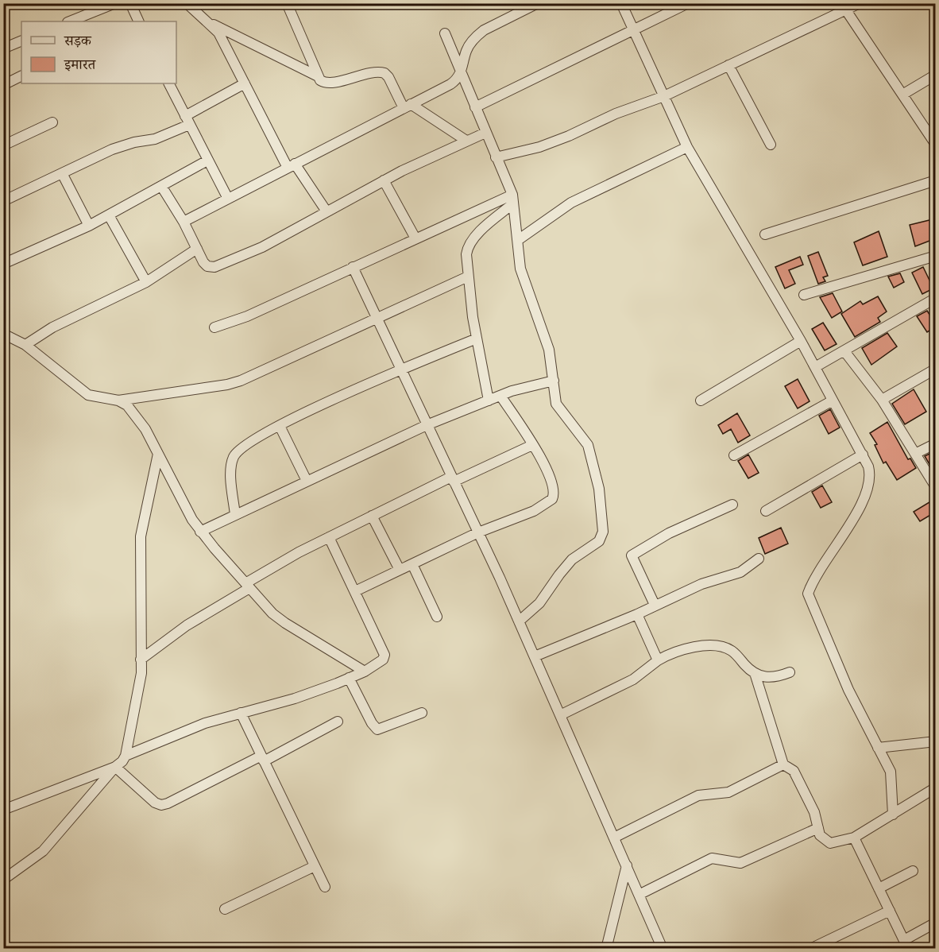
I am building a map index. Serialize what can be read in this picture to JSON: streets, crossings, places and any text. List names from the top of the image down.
{
  "legend": ["सड़क", "इमारत"]
}
